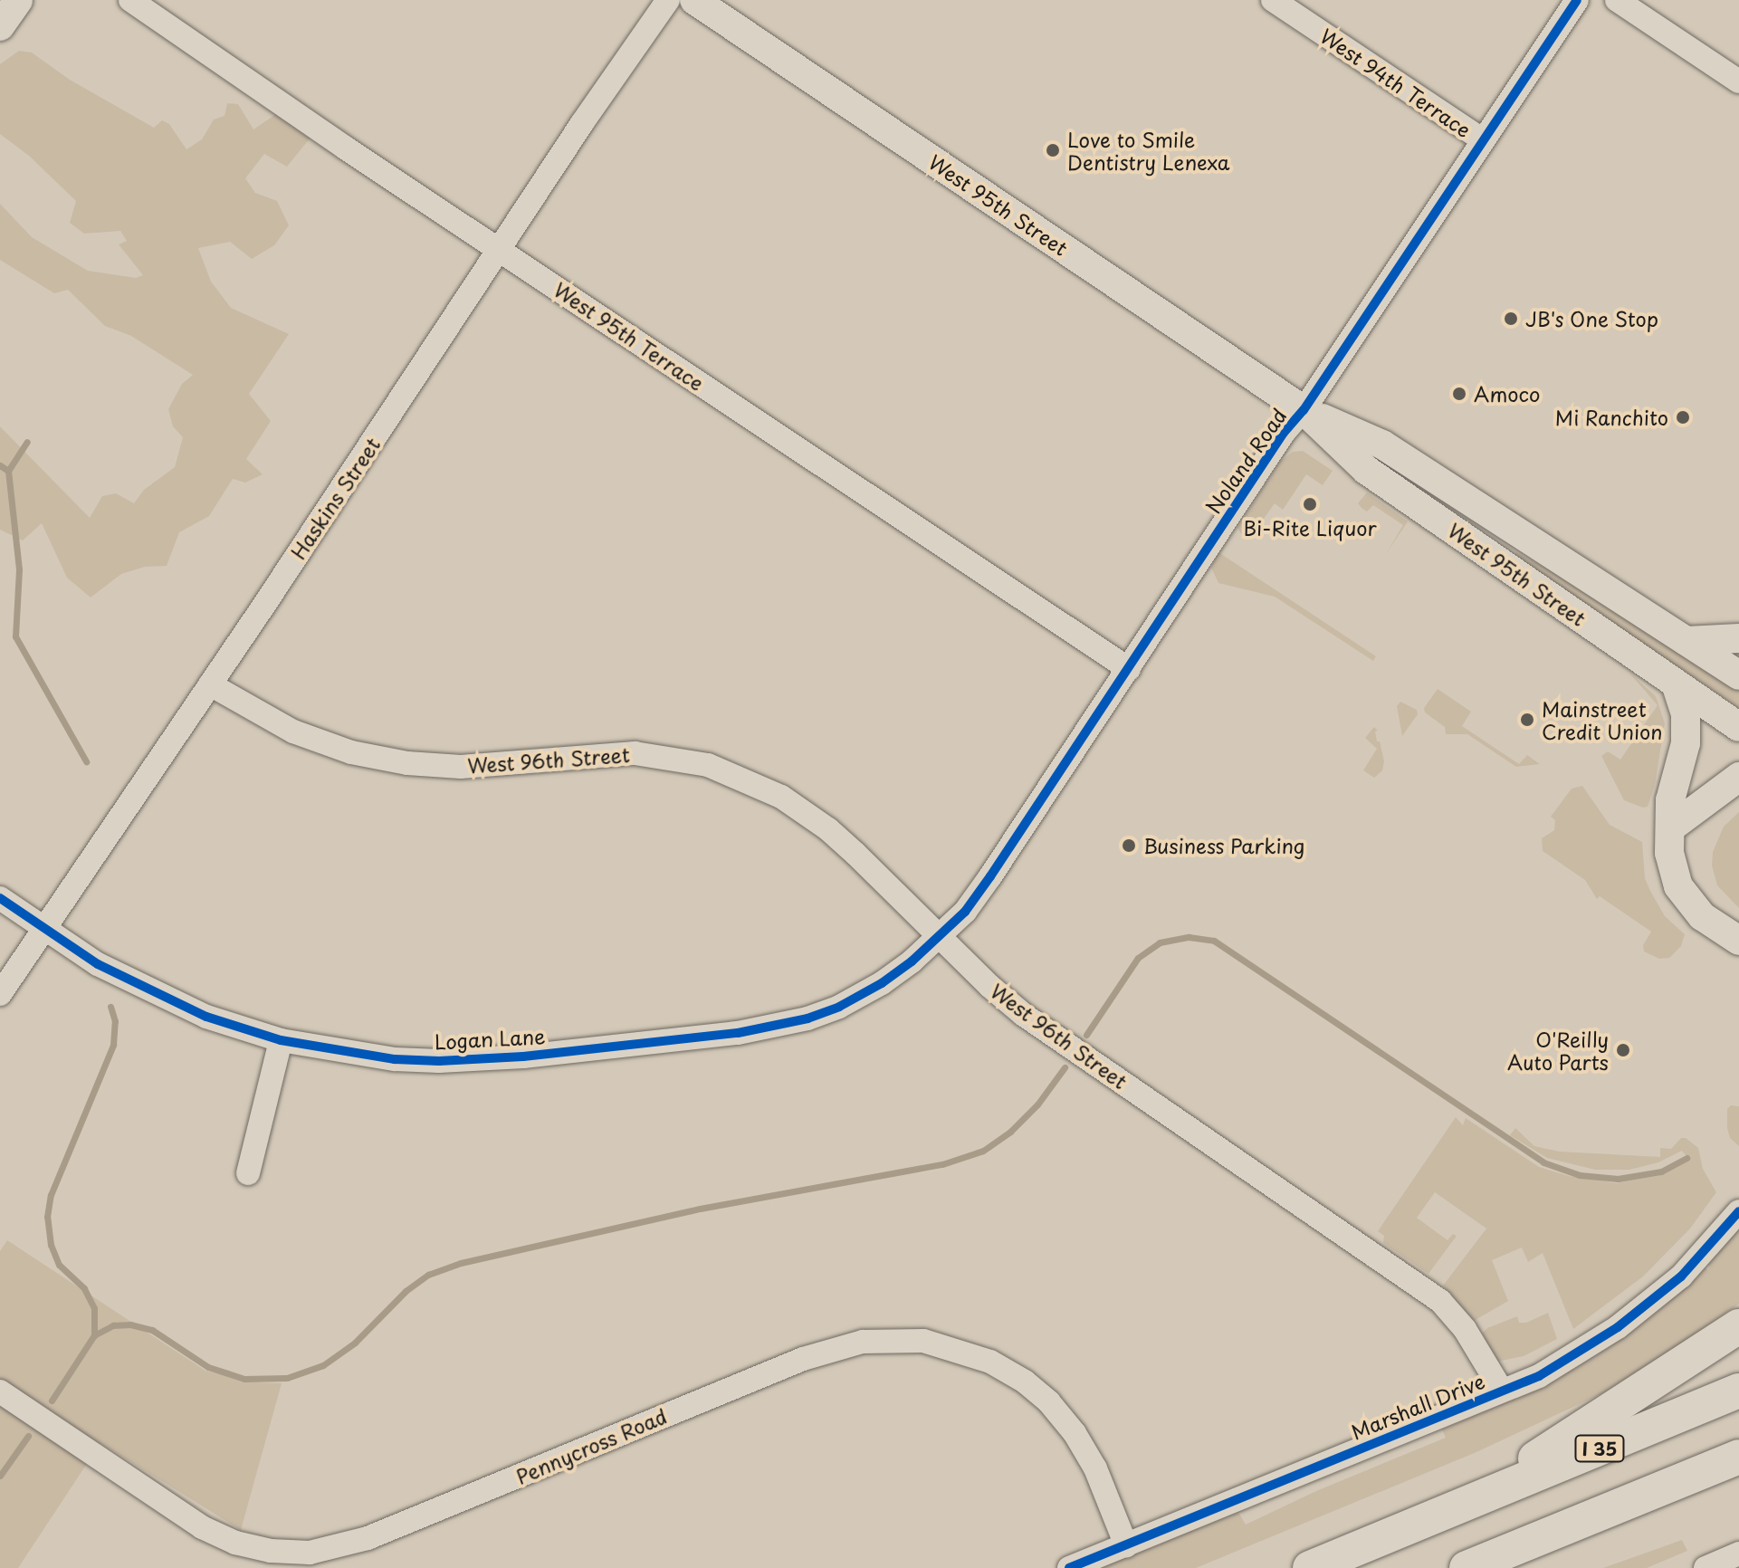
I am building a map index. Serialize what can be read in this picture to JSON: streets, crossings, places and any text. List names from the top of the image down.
{
  "streets": {
    "highway": ["I 35"],
    "main road": ["West 95th Street"],
    "street": [
      "West 94th Terrace",
      "West 95th Terrace",
      "Noland Road",
      "Haskins Street",
      "West 96th Street",
      "Logan Lane",
      "Marshall Drive",
      "Pennycross Road"
    ]
  },
  "crossings": [
    ["West 94th Terrace", "Noland Road"],
    ["West 95th Street", "Noland Road"],
    ["West 95th Terrace", "Noland Road"],
    ["West 95th Terrace", "Haskins Street"],
    ["Noland Road", "West 96th Street"],
    ["Noland Road", "Logan Lane"],
    ["Haskins Street", "West 96th Street"],
    ["Haskins Street", "Logan Lane"],
    ["West 96th Street", "Logan Lane"],
    ["West 96th Street", "Marshall Drive"],
    ["Marshall Drive", "Pennycross Road"]
  ],
  "places": [
    "Love to Smile Dentistry Lenexa",
    "JB's One Stop",
    "Amoco",
    "Mi Ranchito",
    "Bi-Rite Liquor",
    "Mainstreet Credit Union",
    "Business Parking",
    "O'Reilly Auto Parts"
  ]
}
